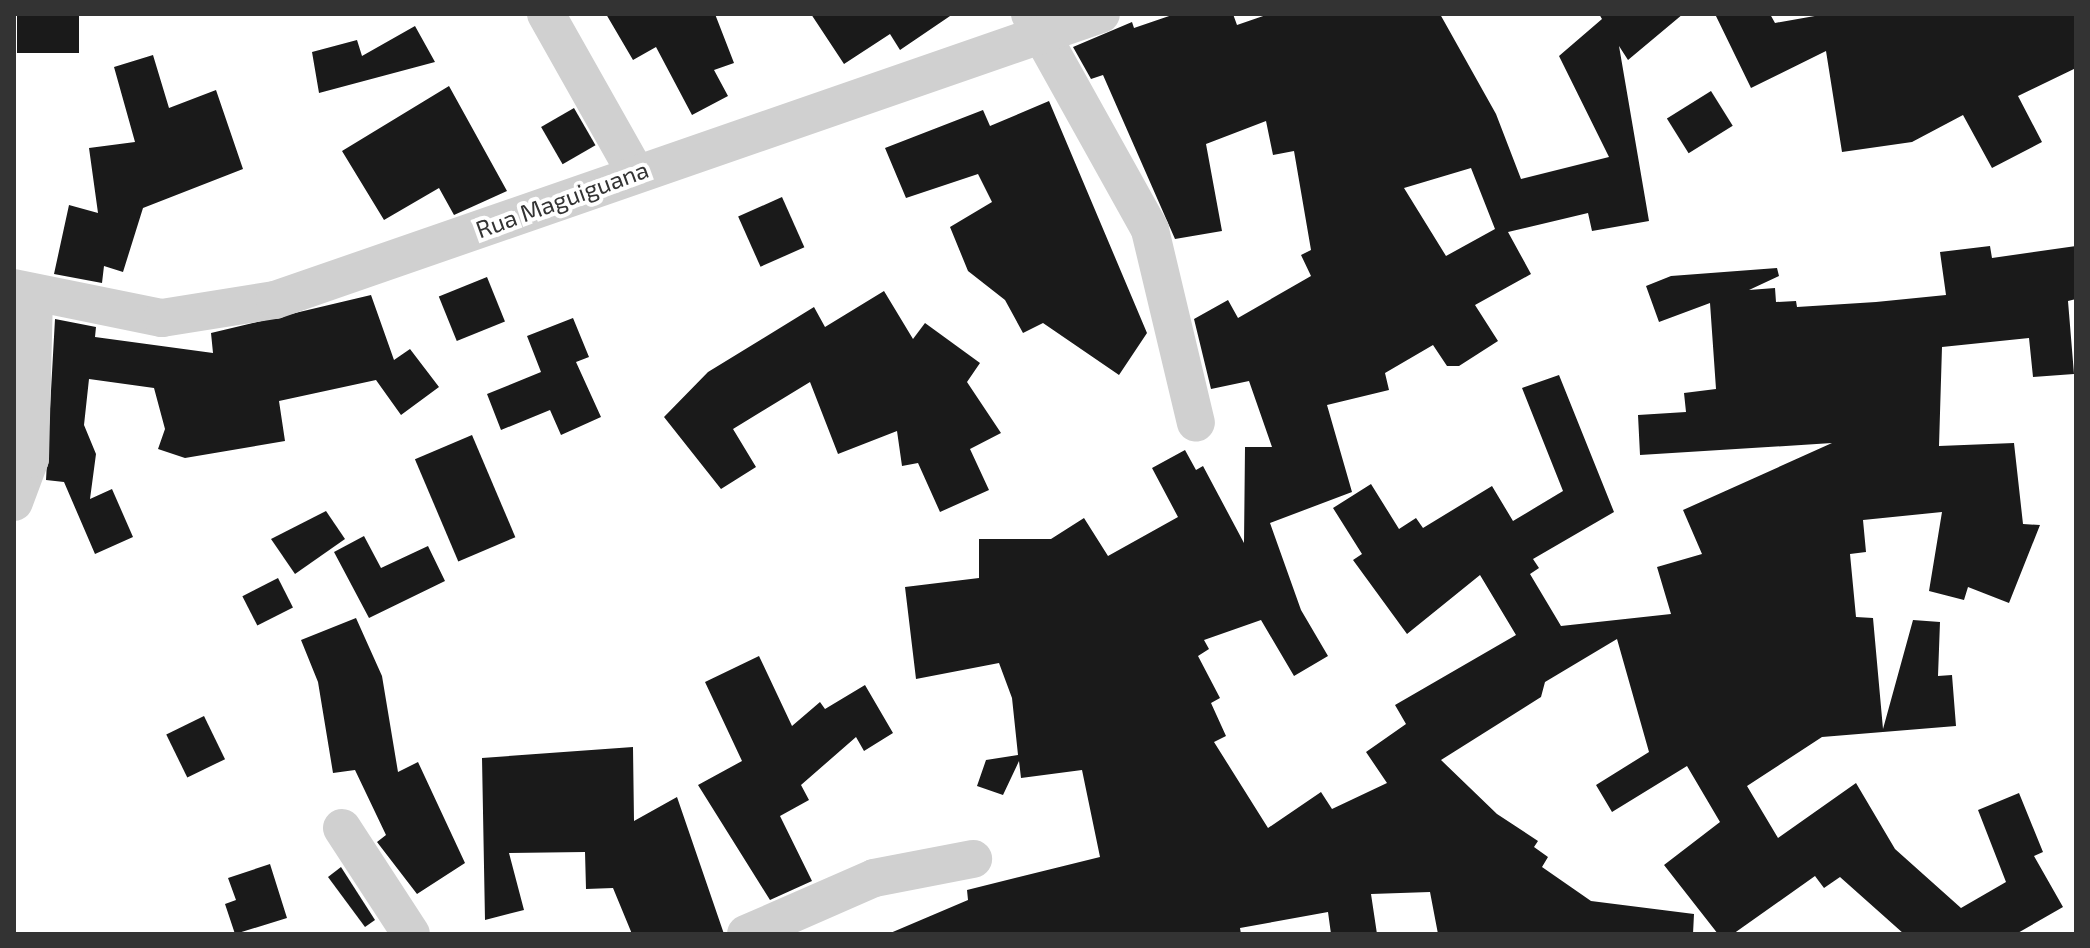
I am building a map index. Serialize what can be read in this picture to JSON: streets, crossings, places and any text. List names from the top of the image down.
{
  "streets": {
    "street": ["Rua Maguiguana"]
  }
}
